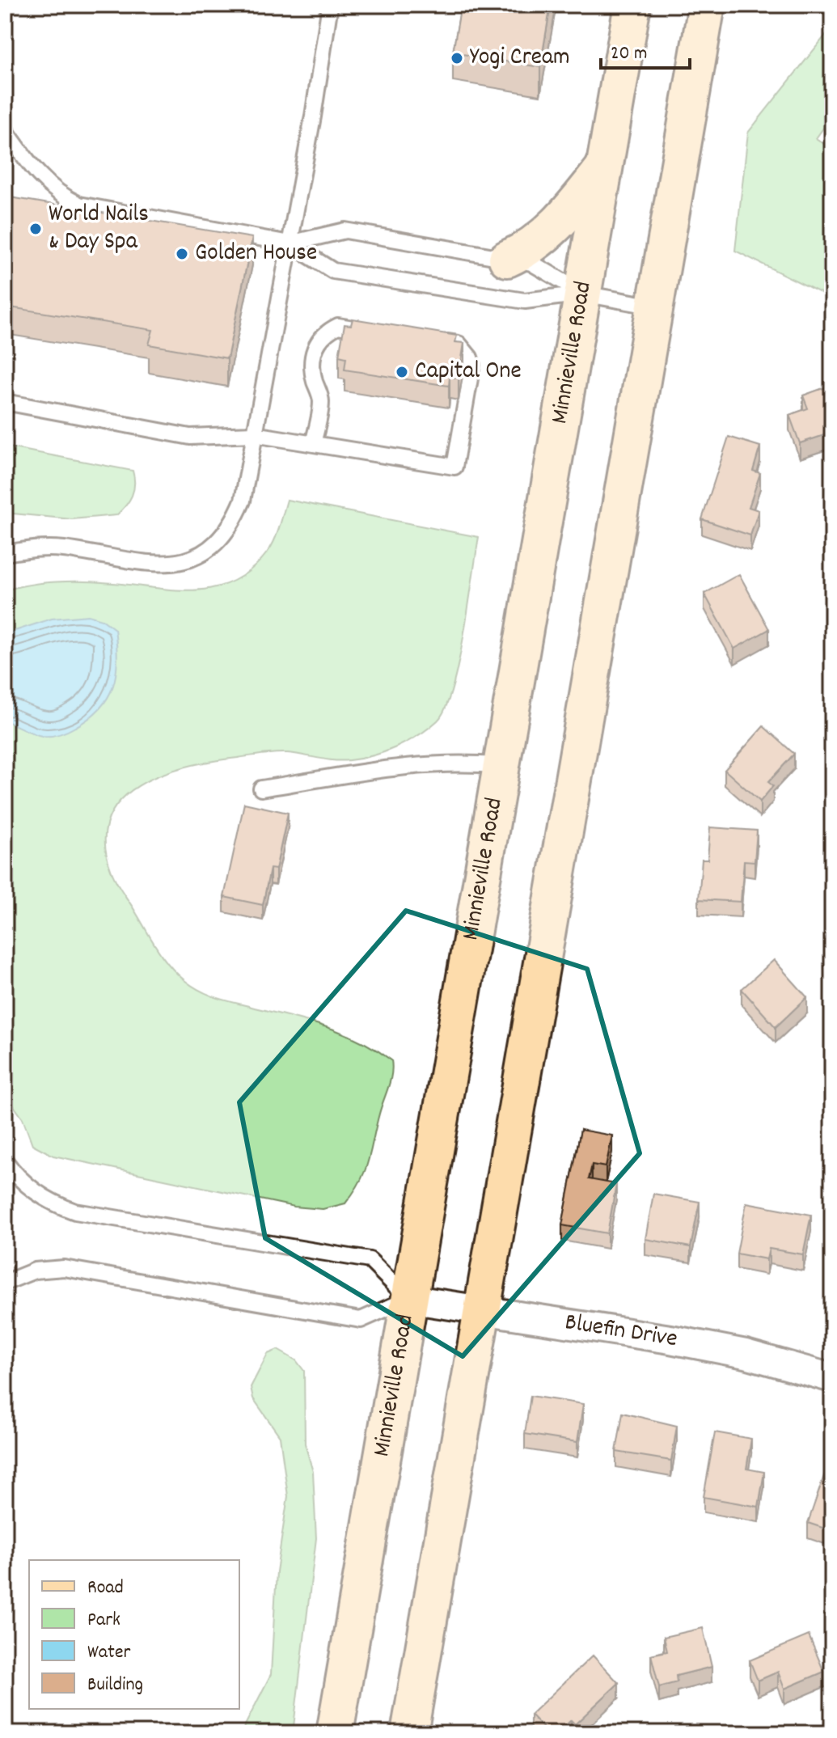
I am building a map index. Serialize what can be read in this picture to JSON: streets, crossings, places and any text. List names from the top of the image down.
{
  "streets": {
    "main road": ["Minnieville Road"],
    "street": ["Bluefin Drive"]
  },
  "crossings": [
    ["Minnieville Road", "Bluefin Drive"]
  ],
  "places": [
    "Yogi Cream",
    "World Nails & Day Spa",
    "Golden House",
    "Capital One"
  ],
  "legend": [
    "Road",
    "Park",
    "Water",
    "Building"
  ],
  "scale_bar": "20 m"
}
